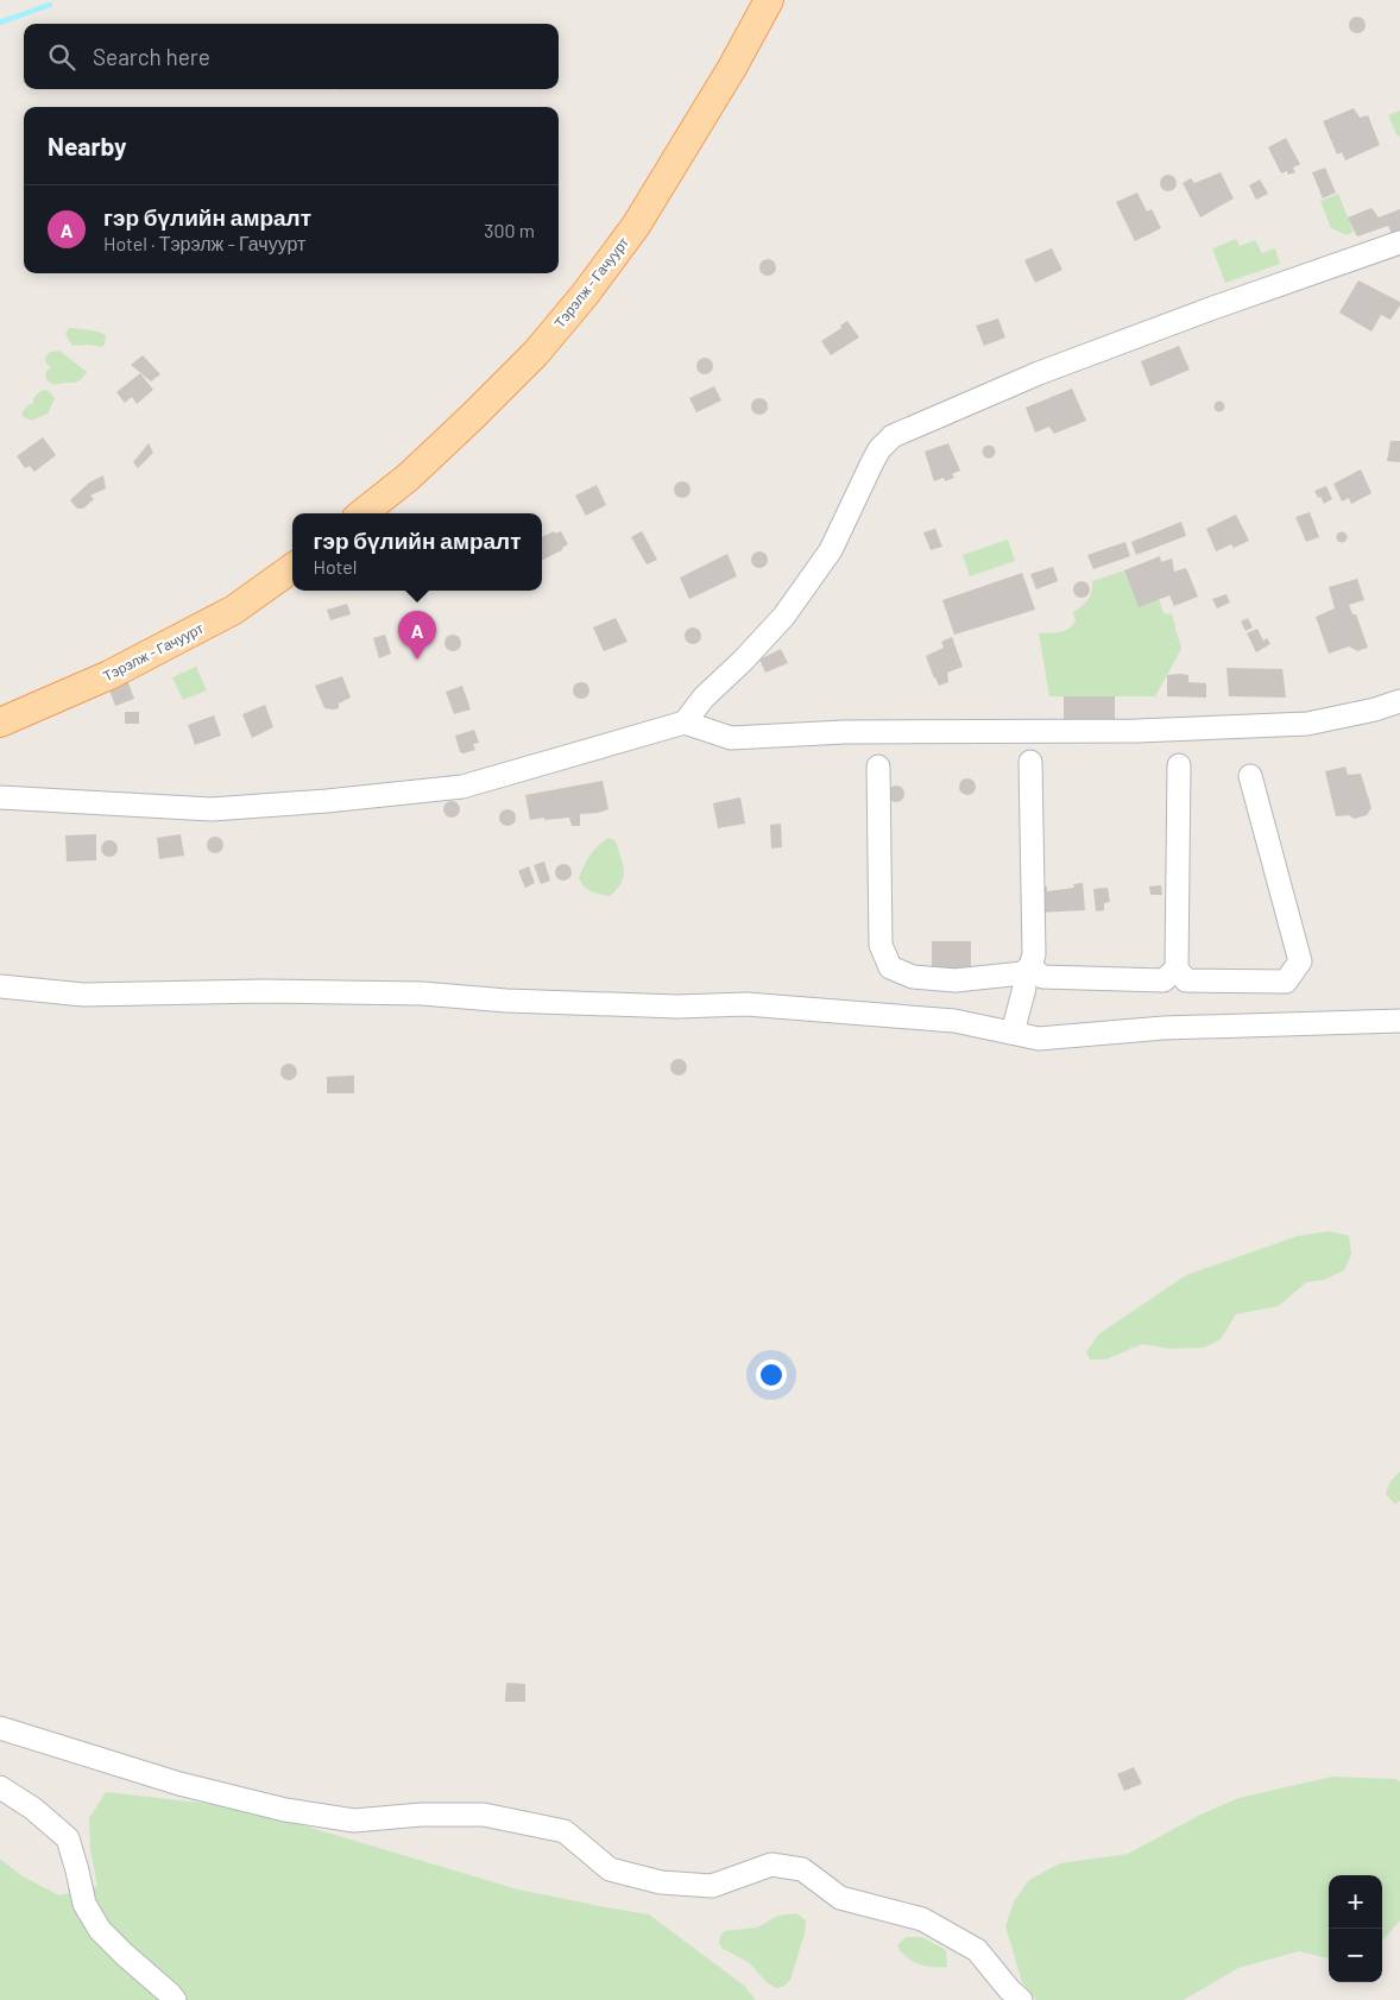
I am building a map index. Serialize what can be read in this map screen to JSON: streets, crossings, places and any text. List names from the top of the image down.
{
  "streets": {
    "main road": ["Тэрэлж - Гачуурт"]
  },
  "page": {
    "search": "Search here",
    "heading": "Nearby",
    "list": [
      {
        "mark": "A",
        "name": "гэр бүлийн амралт",
        "note": "Hotel · Тэрэлж - Гачуурт",
        "value": "300 m"
      }
    ],
    "popup": ["гэр бүлийн амралт", "Hotel"],
    "pins": "A",
    "map_buttons": ["+", "−"]
  }
}
